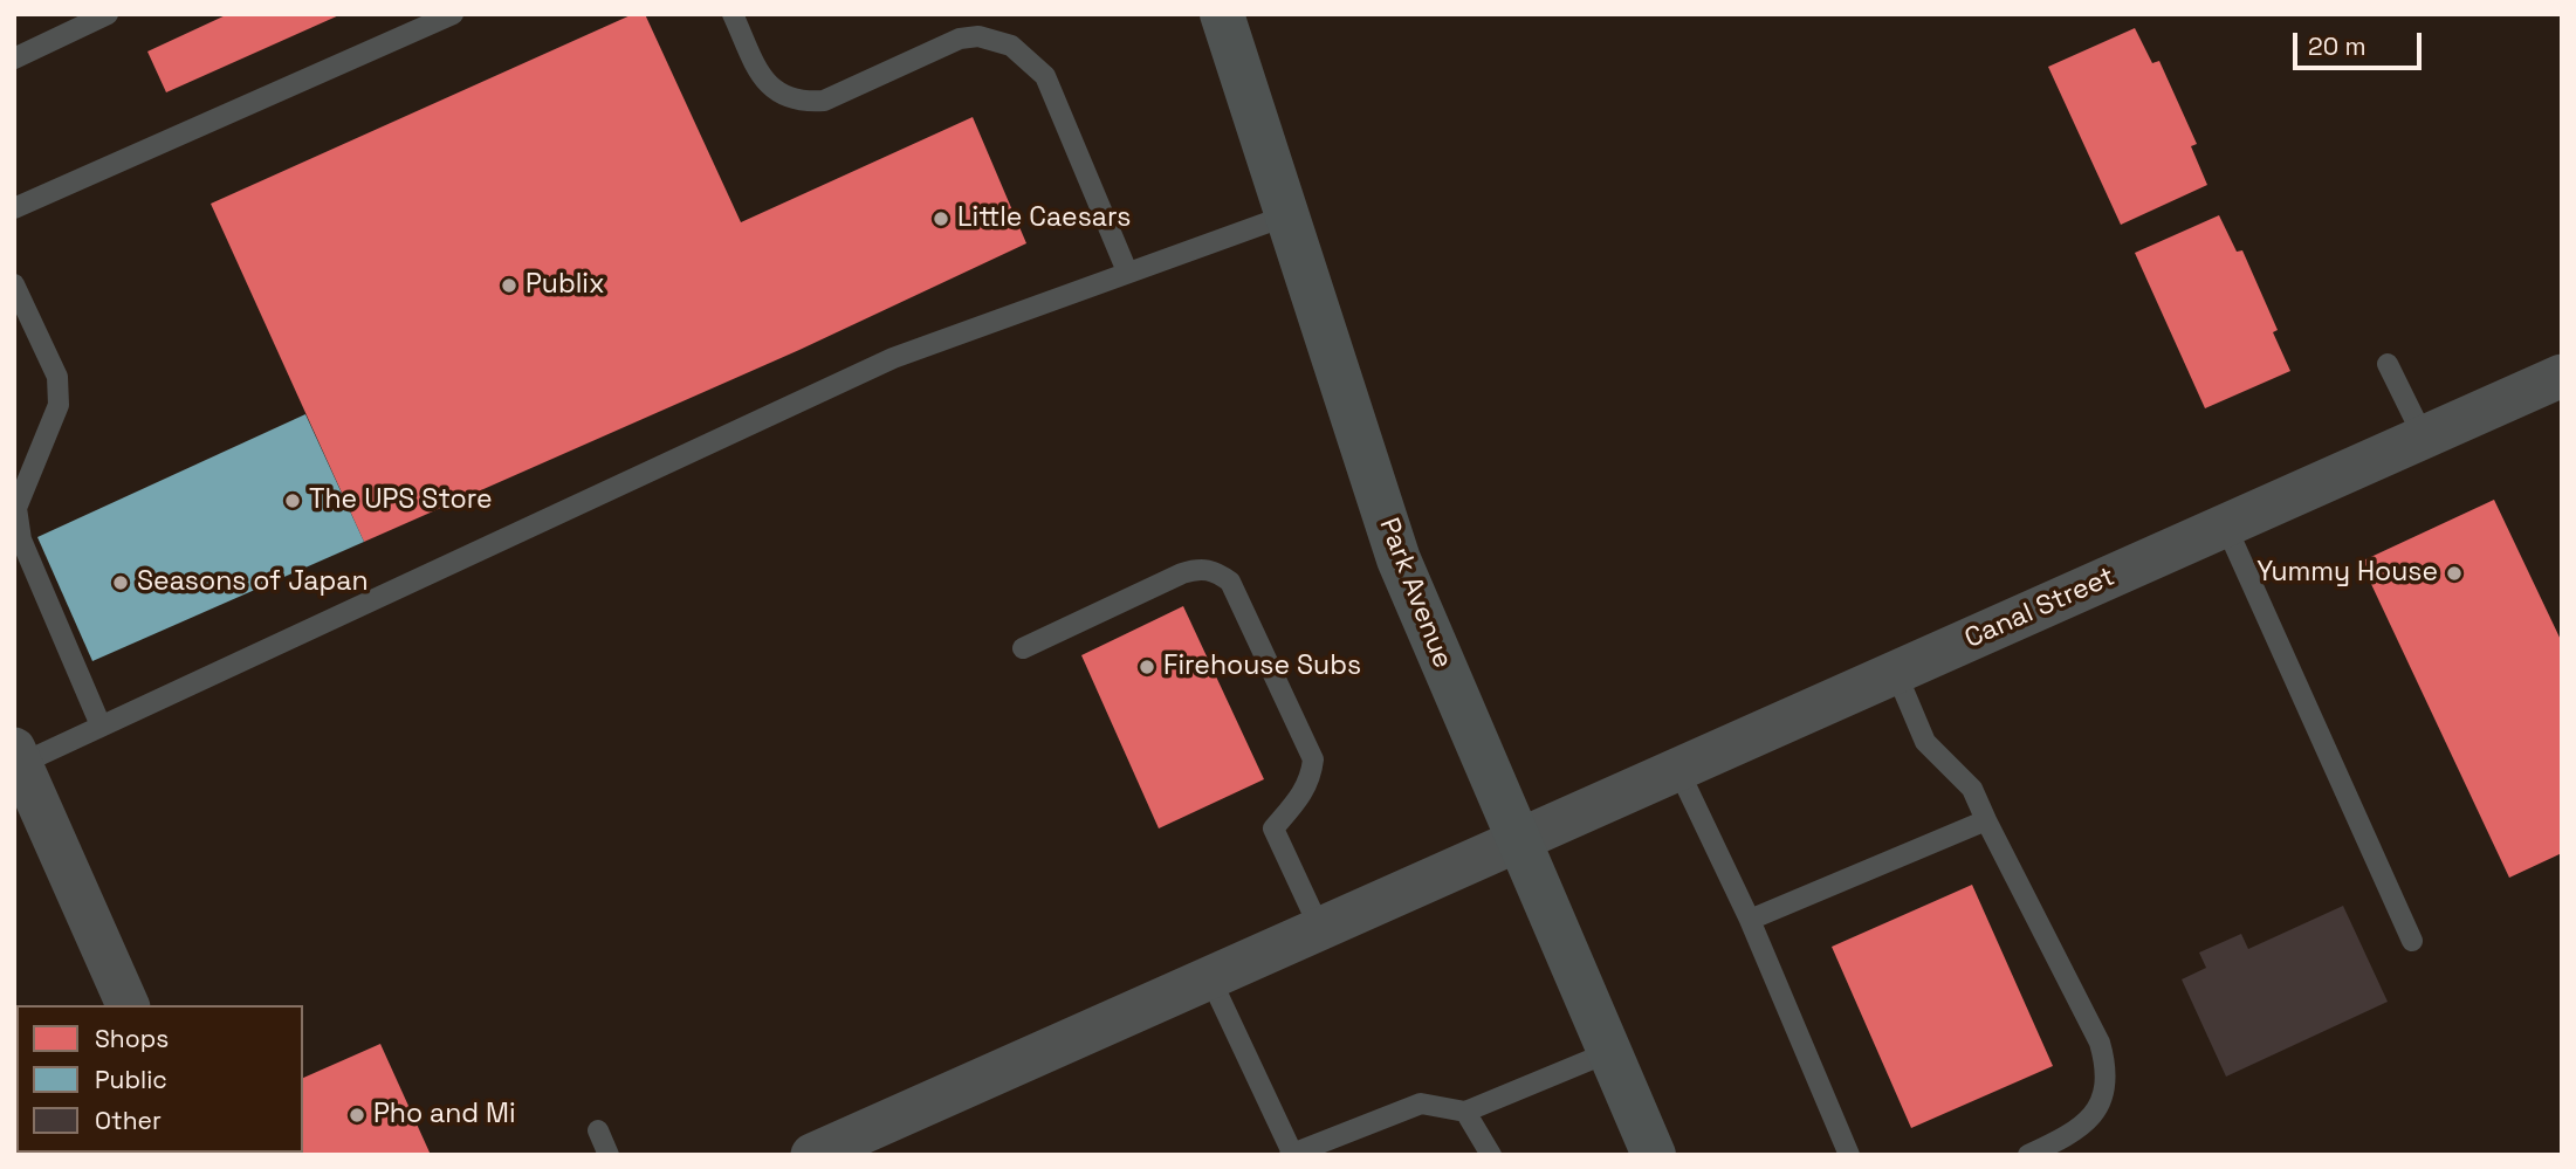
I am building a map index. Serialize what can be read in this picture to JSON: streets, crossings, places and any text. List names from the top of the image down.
{
  "streets": {
    "street": ["Park Avenue", "Canal Street"]
  },
  "crossings": [
    ["Park Avenue", "Canal Street"]
  ],
  "places": [
    "Little Caesars",
    "Publix",
    "The UPS Store",
    "Yummy House",
    "Seasons of Japan",
    "Firehouse Subs",
    "Pho and Mi"
  ],
  "legend": ["Shops", "Public", "Other"],
  "scale_bar": "20 m"
}
